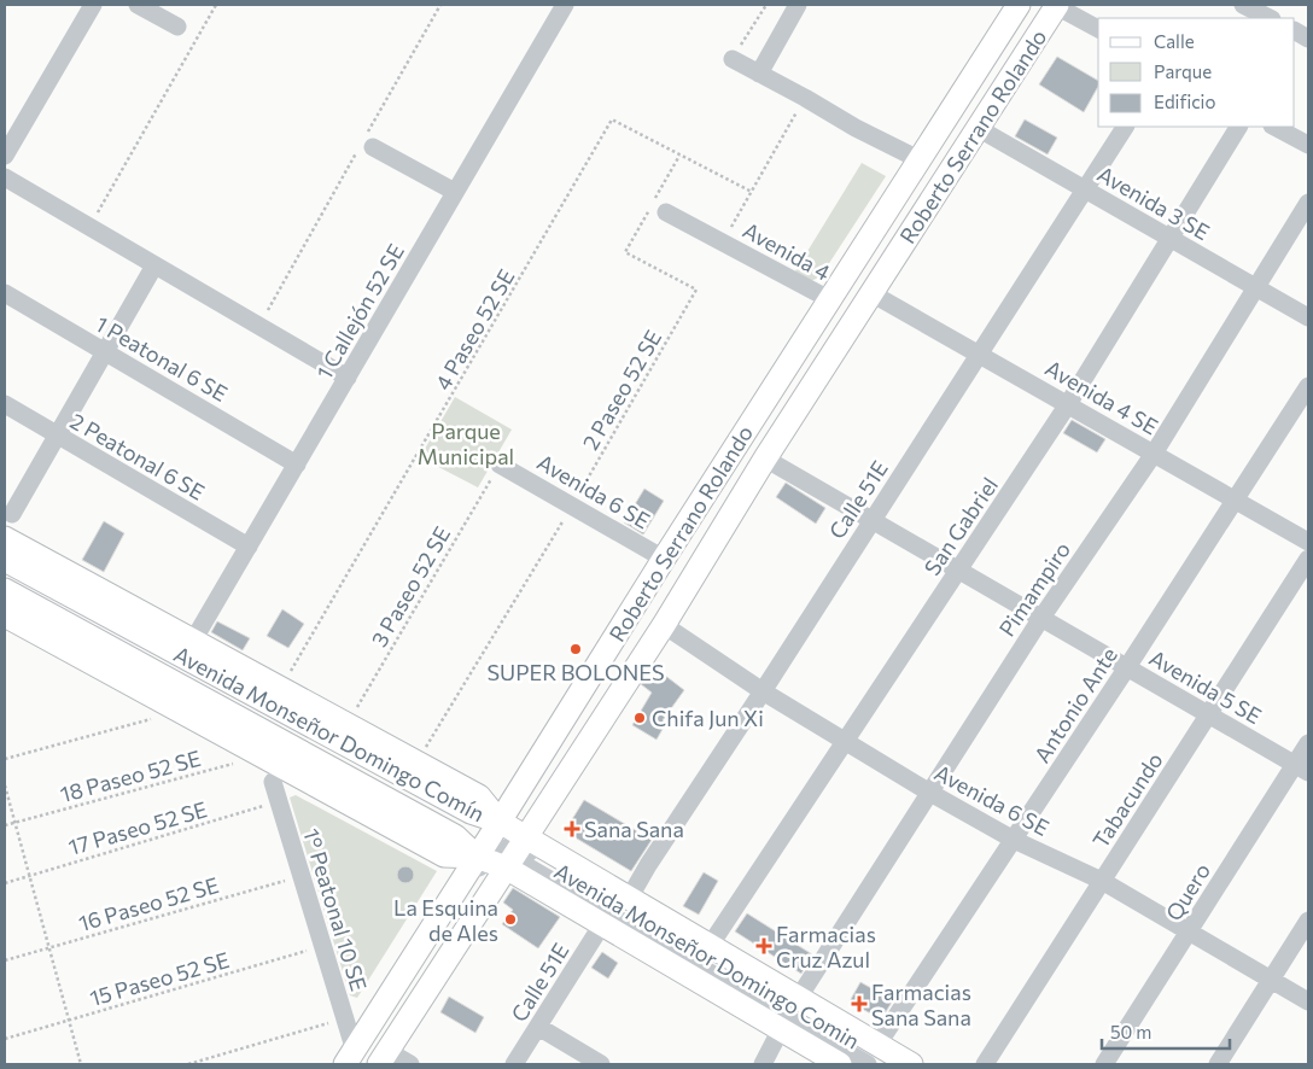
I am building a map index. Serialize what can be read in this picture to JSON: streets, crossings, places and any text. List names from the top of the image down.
{
  "streets": {
    "main road": ["Roberto Serrano Rolando", "Avenida Monseñor Domingo Comín", "Avenida Monseñor Domingo Comin"],
    "street": [
      "Avenida 3 SE",
      "Avenida 4",
      "1 Callejón 52 SE",
      "1 Peatonal 6 SE",
      "Avenida 4 SE",
      "2 Peatonal 6 SE",
      "Avenida 6 SE",
      "Calle 51E",
      "San Gabriel",
      "Pimampiro",
      "Avenida 5 SE",
      "Antonio Ante",
      "Tabacundo",
      "Quero",
      "1° Peatonal 10 SE"
    ],
    "path": [
      "4 Paseo 52 SE",
      "2 Paseo 52 SE",
      "3 Paseo 52 SE",
      "18 Paseo 52 SE",
      "17 Paseo 52 SE",
      "16 Paseo 52 SE",
      "15 Paseo 52 SE"
    ]
  },
  "crossings": [
    ["Roberto Serrano Rolando", "Avenida 3 SE"],
    ["Roberto Serrano Rolando", "Avenida 4"],
    ["Roberto Serrano Rolando", "Avenida 4 SE"],
    ["Roberto Serrano Rolando", "Avenida 6 SE"],
    ["Roberto Serrano Rolando", "Avenida 5 SE"],
    ["Roberto Serrano Rolando", "Avenida Monseñor Domingo Comín"],
    ["Roberto Serrano Rolando", "1° Peatonal 10 SE"],
    ["Roberto Serrano Rolando", "Avenida Monseñor Domingo Comin"],
    ["Avenida 3 SE", "Calle 51E"],
    ["Avenida 3 SE", "San Gabriel"],
    ["Avenida 3 SE", "Pimampiro"],
    ["1 Callejón 52 SE", "1 Peatonal 6 SE"],
    ["1 Callejón 52 SE", "2 Peatonal 6 SE"],
    ["1 Callejón 52 SE", "Avenida Monseñor Domingo Comín"],
    ["4 Paseo 52 SE", "2 Paseo 52 SE"],
    ["4 Paseo 52 SE", "Avenida Monseñor Domingo Comín"],
    ["2 Paseo 52 SE", "Avenida 6 SE"],
    ["2 Paseo 52 SE", "Avenida Monseñor Domingo Comín"],
    ["Avenida 4 SE", "Calle 51E"],
    ["Avenida 4 SE", "San Gabriel"],
    ["Avenida 4 SE", "Pimampiro"],
    ["Avenida 4 SE", "Antonio Ante"],
    ["Avenida 6 SE", "Calle 51E"],
    ["Avenida 6 SE", "San Gabriel"],
    ["Avenida 6 SE", "3 Paseo 52 SE"],
    ["Avenida 6 SE", "Pimampiro"],
    ["Avenida 6 SE", "Antonio Ante"],
    ["Avenida 6 SE", "Tabacundo"],
    ["Avenida 6 SE", "Quero"],
    ["Calle 51E", "Avenida 5 SE"],
    ["Calle 51E", "Avenida Monseñor Domingo Comin"],
    ["San Gabriel", "Avenida 5 SE"],
    ["San Gabriel", "Avenida Monseñor Domingo Comin"],
    ["3 Paseo 52 SE", "Avenida Monseñor Domingo Comín"],
    ["Pimampiro", "Avenida 5 SE"],
    ["Pimampiro", "Avenida Monseñor Domingo Comin"],
    ["Avenida 5 SE", "Antonio Ante"],
    ["Avenida 5 SE", "Tabacundo"],
    ["Avenida 5 SE", "Quero"],
    ["Antonio Ante", "Avenida Monseñor Domingo Comin"],
    ["Avenida Monseñor Domingo Comín", "18 Paseo 52 SE"],
    ["Avenida Monseñor Domingo Comín", "Avenida Monseñor Domingo Comin"],
    ["17 Paseo 52 SE", "1° Peatonal 10 SE"],
    ["16 Paseo 52 SE", "1° Peatonal 10 SE"],
    ["1° Peatonal 10 SE", "15 Paseo 52 SE"]
  ],
  "parks": ["Parque Municipal"],
  "places": {
    "other": ["SUPER BOLONES", "Chifa Jun Xi", "La Esquina de Ales"],
    "health": ["Sana Sana", "Farmacias Cruz Azul", "Farmacias Sana Sana"]
  },
  "legend": ["Calle", "Parque", "Edificio"],
  "scale_bar": "50 m"
}
